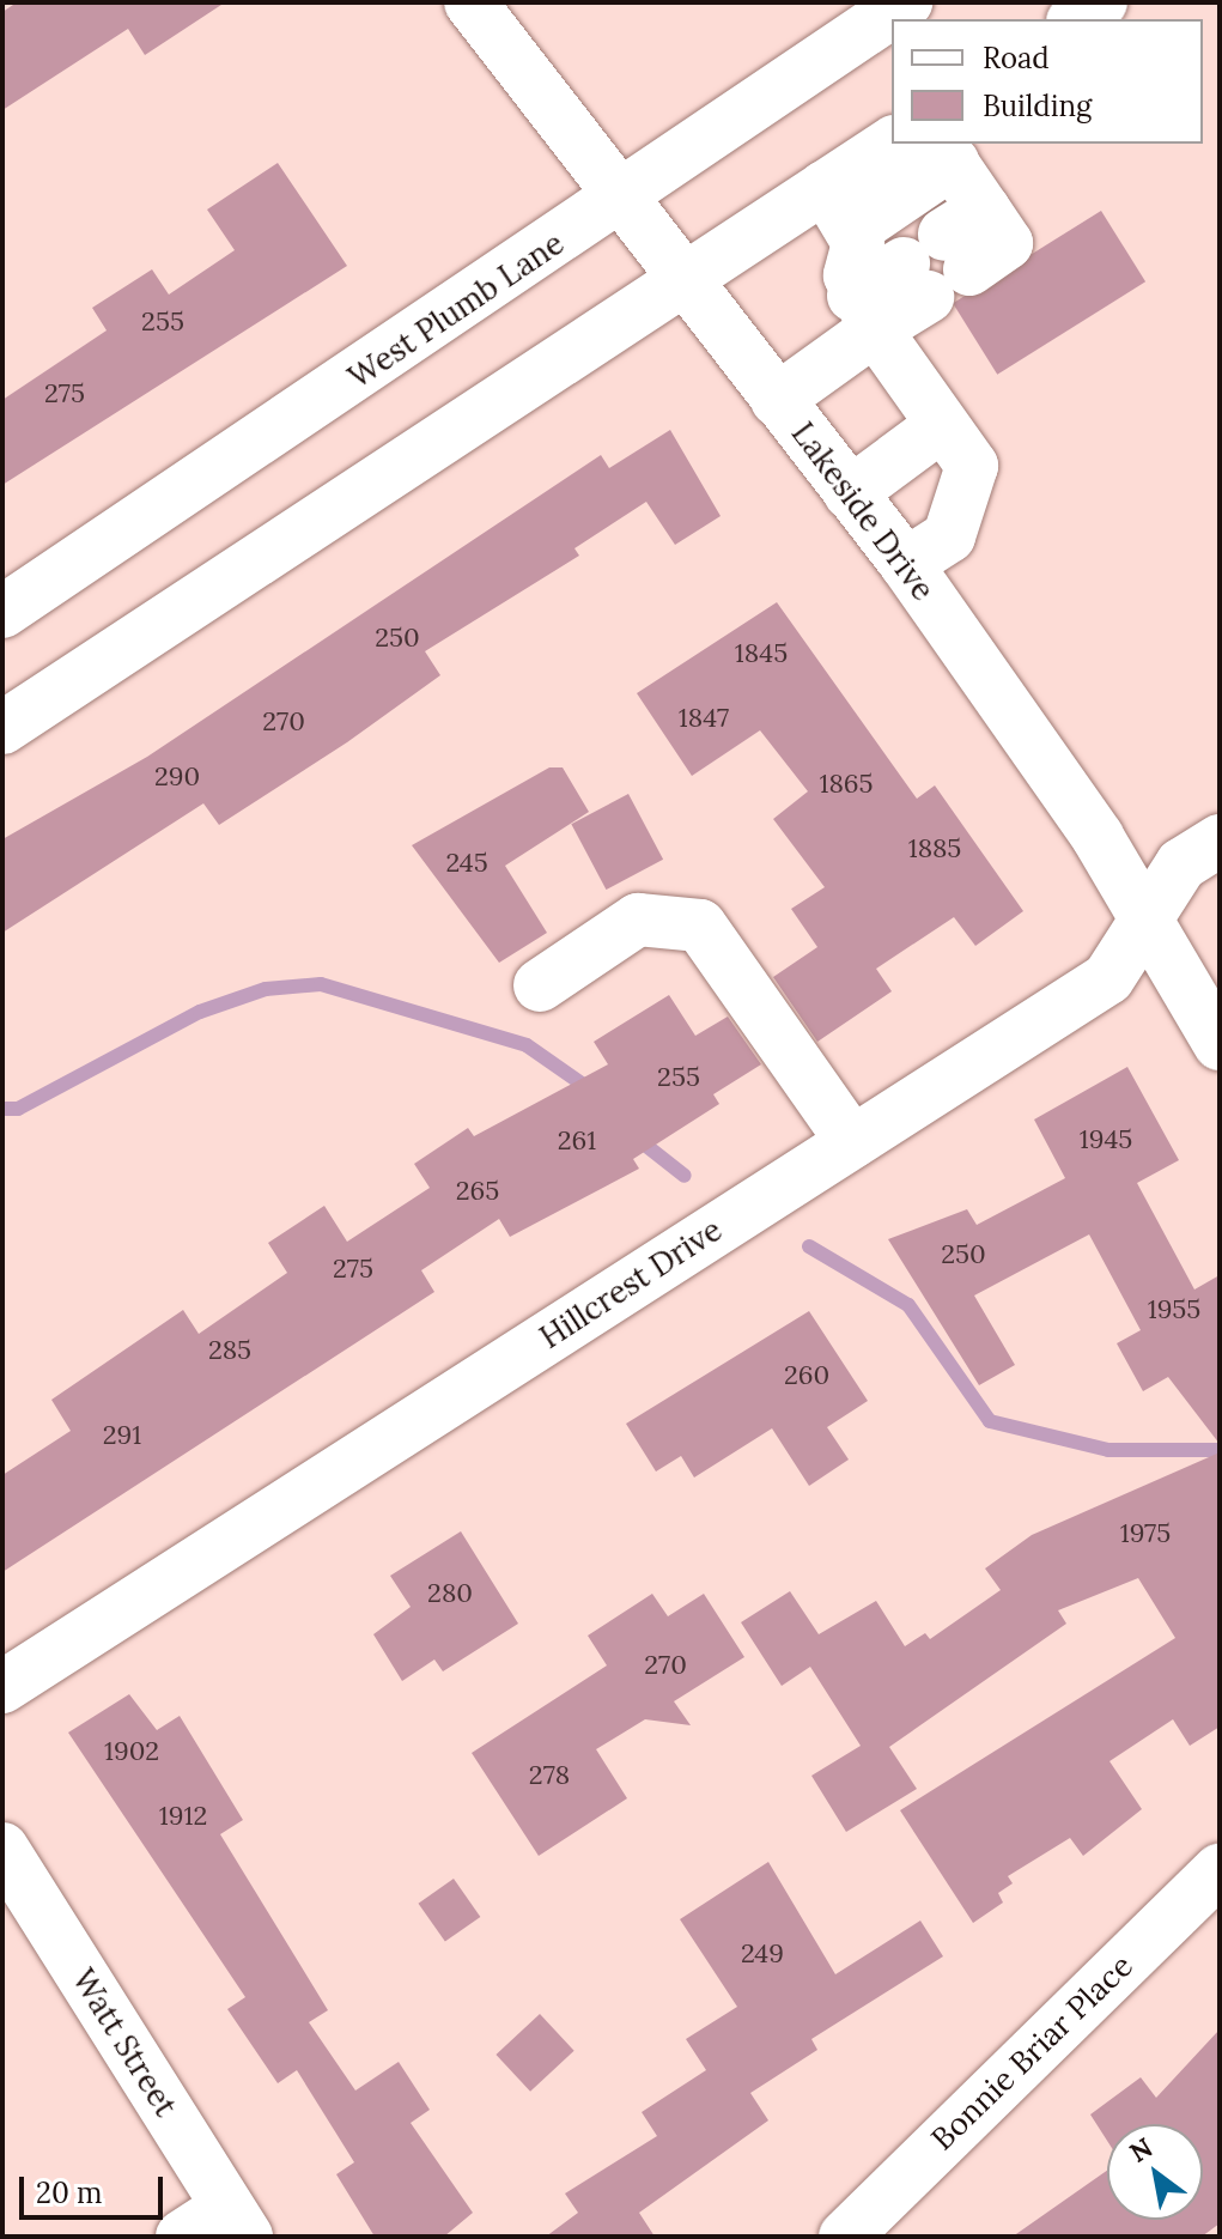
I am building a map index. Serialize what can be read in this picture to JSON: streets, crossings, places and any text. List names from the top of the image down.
{
  "streets": {
    "street": [
      "West Plumb Lane",
      "Lakeside Drive",
      "Hillcrest Drive",
      "Watt Street",
      "Bonnie Briar Place"
    ]
  },
  "crossings": [
    ["West Plumb Lane", "Lakeside Drive"],
    ["Lakeside Drive", "Hillcrest Drive"]
  ],
  "house_numbers": [
    "255",
    "275",
    "250",
    "1845",
    "1847",
    "270",
    "290",
    "1865",
    "1885",
    "245",
    "255",
    "1945",
    "261",
    "265",
    "250",
    "275",
    "1955",
    "285",
    "260",
    "291",
    "1975",
    "280",
    "270",
    "1902",
    "278",
    "1912",
    "249"
  ],
  "legend": ["Road", "Building"],
  "scale_bar": "20 m",
  "north": "top left"
}
